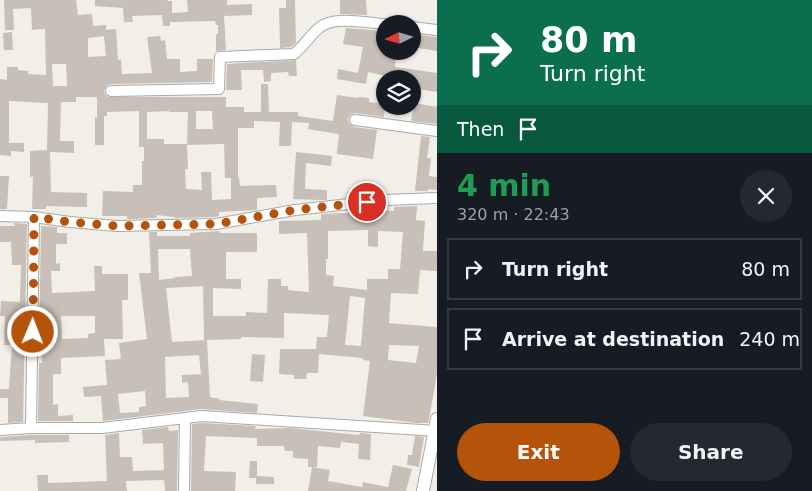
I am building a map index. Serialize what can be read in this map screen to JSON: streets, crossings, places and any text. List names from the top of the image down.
{
  "north": "left",
  "page": {
    "turn": ["80 m", "Turn right"],
    "then": "Then",
    "heading": ["4 min", "320 m · 22:43"],
    "list": [
      {
        "name": "Turn right",
        "value": "80 m"
      },
      {
        "name": "Arrive at destination",
        "value": "240 m"
      }
    ],
    "buttons": ["Exit", "Share"]
  }
}
